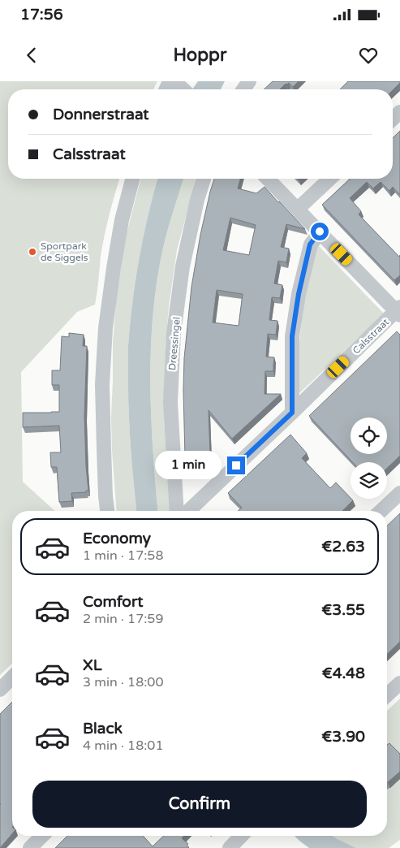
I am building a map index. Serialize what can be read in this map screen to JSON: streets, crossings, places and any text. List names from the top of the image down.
{
  "streets": {
    "street": ["Calsstraat", "Dreessingel"]
  },
  "places": ["Sportpark de Siggels"],
  "page": {
    "status": "17:56",
    "header": "Hoppr",
    "banner": ["Donnerstraat", "Calsstraat"],
    "bubble": "1 min",
    "list": [
      {
        "name": "Economy",
        "note": "1 min · 17:58",
        "value": "€2.63"
      },
      {
        "name": "Comfort",
        "note": "2 min · 17:59",
        "value": "€3.55"
      },
      {
        "name": "XL",
        "note": "3 min · 18:00",
        "value": "€4.48"
      },
      {
        "name": "Black",
        "note": "4 min · 18:01",
        "value": "€3.90"
      }
    ],
    "buttons": "Confirm"
  }
}
